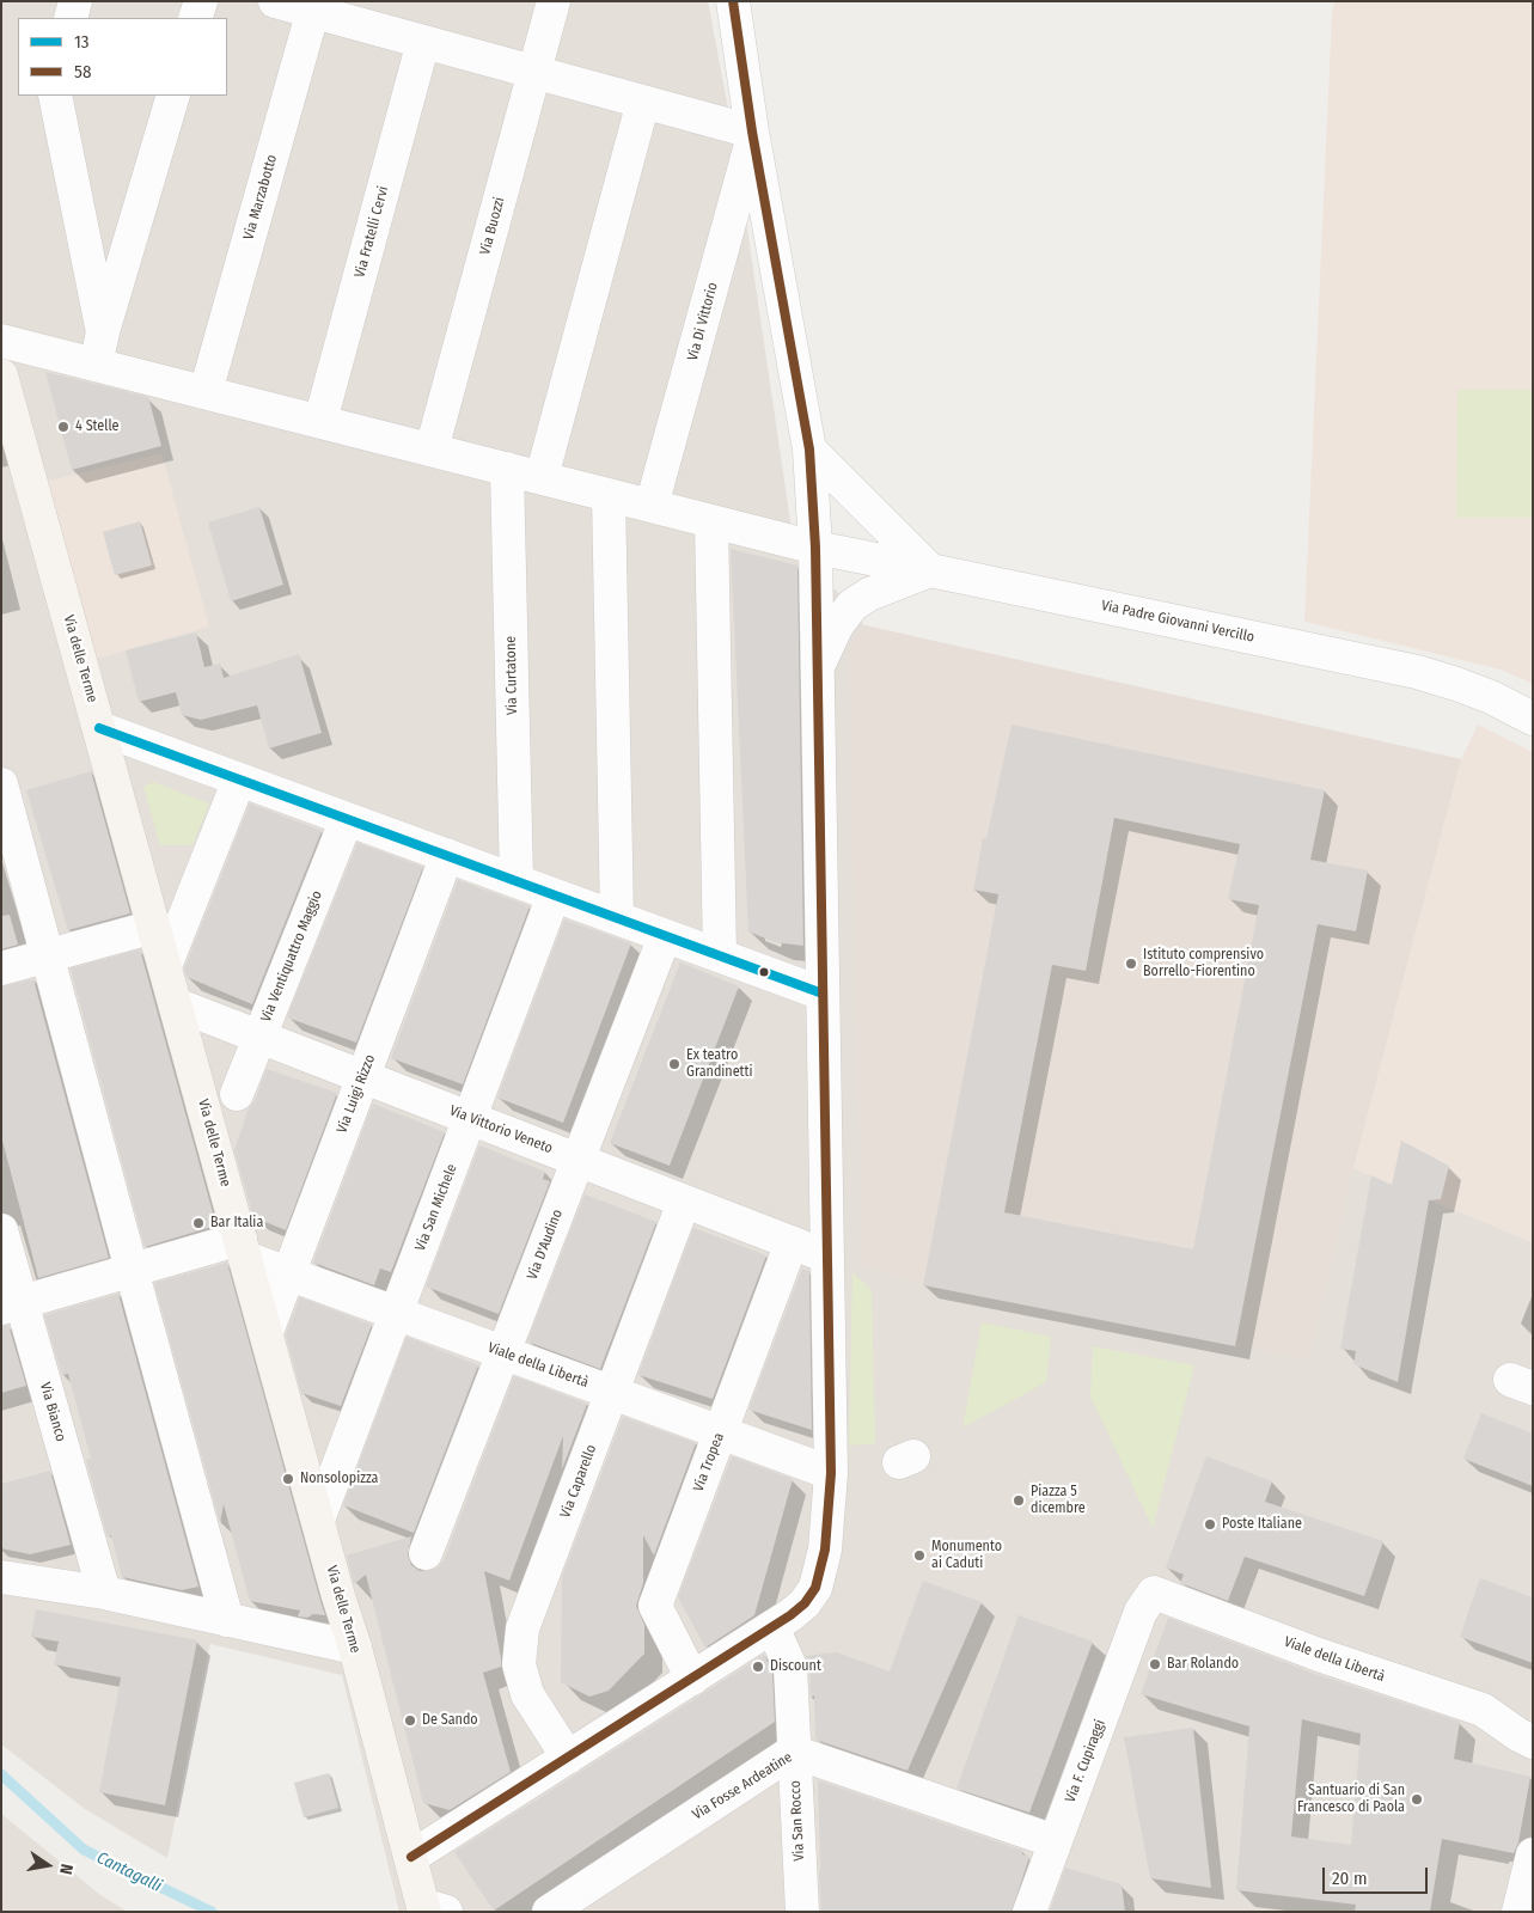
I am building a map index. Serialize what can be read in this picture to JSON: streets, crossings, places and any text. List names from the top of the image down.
{
  "streets": {
    "main road": ["Via delle Terme"],
    "street": [
      "Via Marzabotto",
      "Via Buozzi",
      "Via Fratelli Cervi",
      "Via Di Vittorio",
      "Via Padre Giovanni Vercillo",
      "Via Curtatone",
      "Via Ventiquattro Maggio",
      "Via Luigi Rizzo",
      "Via Vittorio Veneto",
      "Via San Michele",
      "Via D'Audino",
      "Viale della Libertà",
      "Via Bianco",
      "Via Tropea",
      "Via Caparello",
      "Via F. Cupiraggi",
      "Via Fosse Ardeatine",
      "Via San Rocco"
    ]
  },
  "crossings": [
    ["Via Marzabotto", "Via Padre Giovanni Vercillo"],
    ["Via Buozzi", "Via Padre Giovanni Vercillo"],
    ["Via Fratelli Cervi", "Via Padre Giovanni Vercillo"],
    ["Via Di Vittorio", "Via Padre Giovanni Vercillo"],
    ["Via Padre Giovanni Vercillo", "Via Curtatone"],
    ["Via delle Terme", "Via Luigi Rizzo"],
    ["Via delle Terme", "Via Vittorio Veneto"],
    ["Via delle Terme", "Via San Michele"],
    ["Via delle Terme", "Viale della Libertà"],
    ["Via Ventiquattro Maggio", "Via Vittorio Veneto"],
    ["Via Luigi Rizzo", "Via Vittorio Veneto"],
    ["Via Luigi Rizzo", "Viale della Libertà"],
    ["Via Vittorio Veneto", "Via San Michele"],
    ["Via Vittorio Veneto", "Via D'Audino"],
    ["Via Vittorio Veneto", "Via Tropea"],
    ["Via Vittorio Veneto", "Via Caparello"],
    ["Via San Michele", "Viale della Libertà"],
    ["Via D'Audino", "Viale della Libertà"],
    ["Viale della Libertà", "Via Tropea"],
    ["Viale della Libertà", "Via Caparello"],
    ["Viale della Libertà", "Via F. Cupiraggi"],
    ["Via F. Cupiraggi", "Via Fosse Ardeatine"],
    ["Via Fosse Ardeatine", "Via San Rocco"]
  ],
  "water": ["Cantagalli"],
  "places": [
    "4 Stelle",
    "Istituto comprensivo Borrello-Fiorentino",
    "Ex teatro Grandinetti",
    "Bar Italia",
    "Nonsolopizza",
    "Piazza 5 dicembre",
    "Poste Italiane",
    "Monumento ai Caduti",
    "Bar Rolando",
    "Discount",
    "De Sando",
    "Santuario di San Francesco di Paola"
  ],
  "lines": ["transit line 58", "transit line 13"],
  "legend": ["13", "58"],
  "scale_bar": "20 m",
  "north": "right"
}
